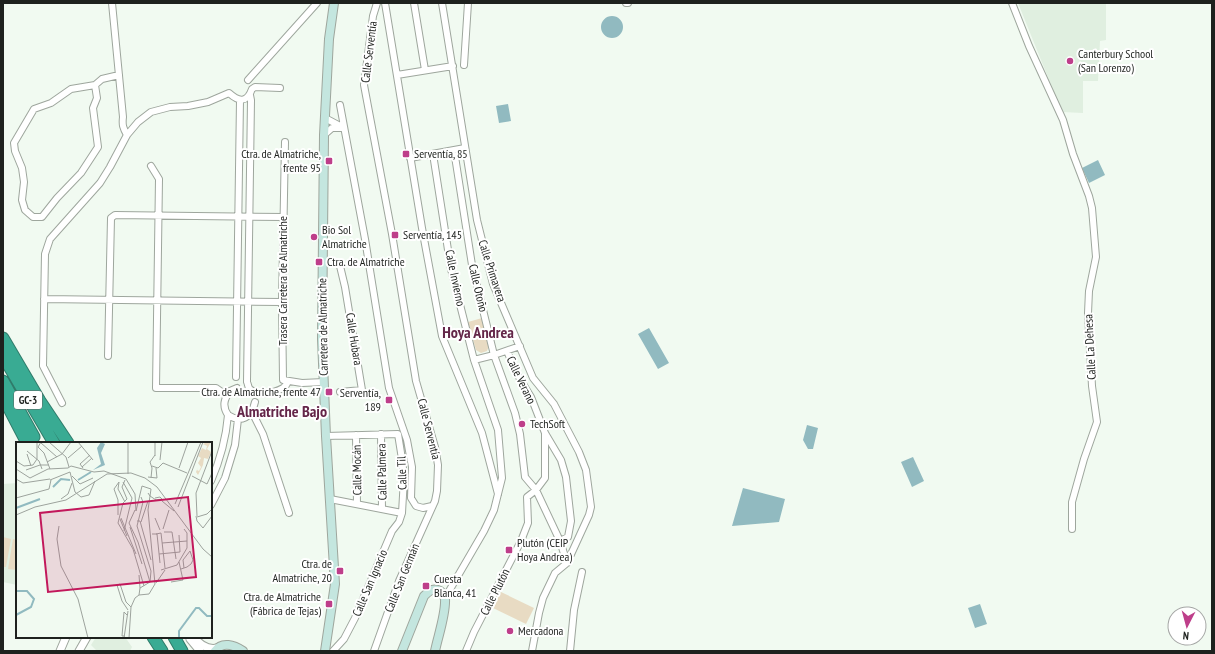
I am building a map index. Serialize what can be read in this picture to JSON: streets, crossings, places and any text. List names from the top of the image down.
{
  "streets": {
    "highway": ["GC-3"],
    "main road": ["Carretera de Almatriche"],
    "street": [
      "Calle Serventía",
      "Calle Primavera",
      "Calle Invierno",
      "Trasera Carretera de Almatriche",
      "Calle Otoño",
      "Calle Hubara",
      "Calle La Dehesa",
      "Calle Verano",
      "Calle Mocán",
      "Calle Palmera",
      "Calle Til",
      "Calle San Germán",
      "Calle San Ignacio",
      "Calle Plutón"
    ]
  },
  "crossings": [
    ["Calle Serventía", "Calle Invierno"],
    ["Calle Serventía", "Calle San Germán"],
    ["Calle Otoño", "Calle Verano"],
    ["Calle Otoño", "Calle Plutón"],
    ["Calle Palmera", "Calle Til"],
    ["Calle Til", "Calle San Ignacio"]
  ],
  "districts": ["Hoya Andrea", "Almatriche Bajo"],
  "places": {
    "other": [
      "Canterbury School (San Lorenzo)",
      "Bio Sol Almatriche",
      "TechSoft",
      "Mercadona"
    ],
    "transit": [
      "Serventía, 85",
      "Ctra. de Almatriche, frente 95",
      "Serventía, 145",
      "Ctra. de Almatriche",
      "Ctra. de Almatriche, frente 47",
      "Serventía, 189",
      "Plutón (CEIP Hoya Andrea)",
      "Ctra. de Almatriche, 20",
      "Cuesta Blanca, 41",
      "Ctra. de Almatriche (Fábrica de Tejas)"
    ]
  },
  "north": "bottom"
}
